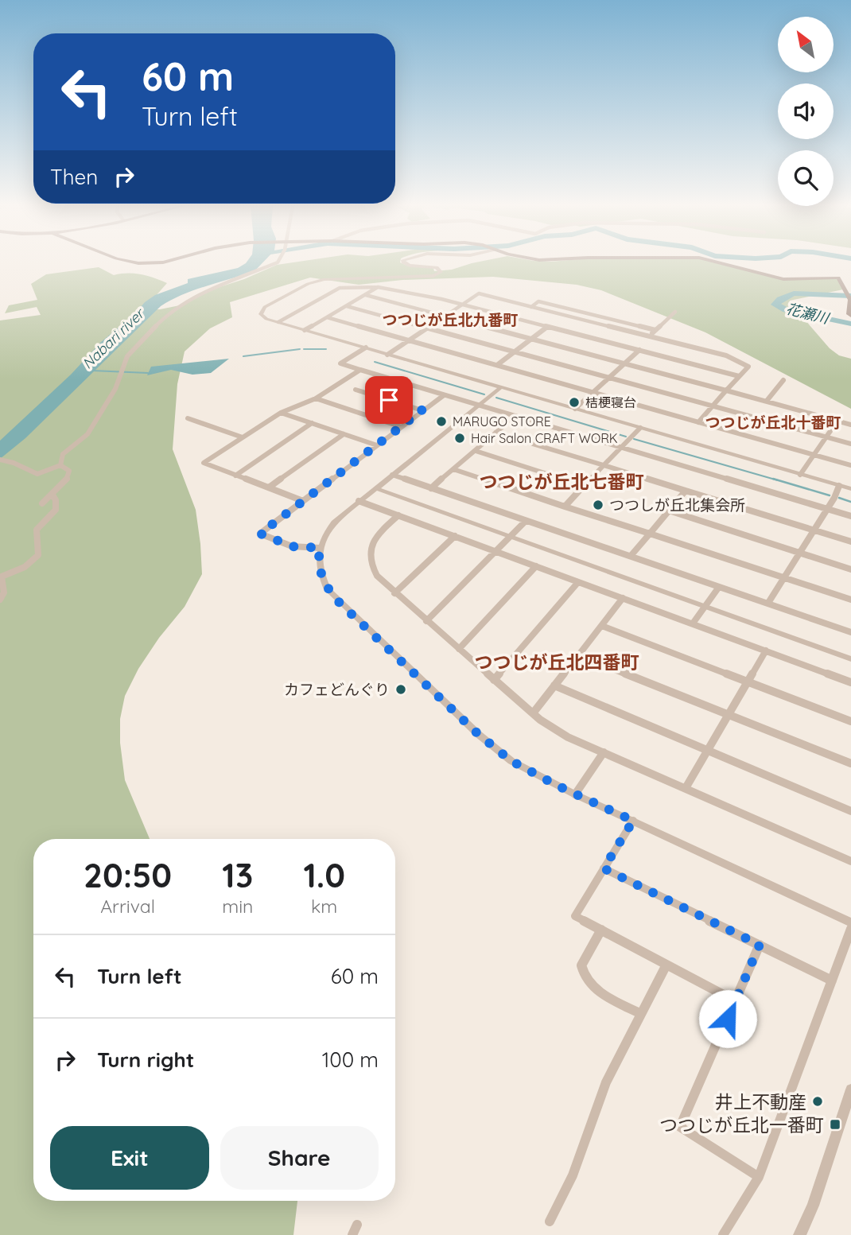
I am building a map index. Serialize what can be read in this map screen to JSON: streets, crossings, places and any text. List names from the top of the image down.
{
  "districts": [
    "つつじが丘北九番町",
    "つつじが丘北十番町",
    "つつじが丘北七番町",
    "つつじが丘北四番町"
  ],
  "water": ["花瀬川", "Nabari river"],
  "places": {
    "other": [
      "桔梗寝台",
      "MARUGO STORE",
      "Hair Salon CRAFT WORK",
      "つつしが丘北集会所",
      "カフェどんぐり",
      "井上不動産"
    ],
    "transit": ["つつじが丘北一番町"]
  },
  "north": "top left",
  "page": {
    "turn": ["60 m", "Turn left"],
    "then": "Then",
    "eta": [
      "20:50",
      "Arrival",
      "13",
      "min",
      "1.0",
      "km"
    ],
    "list": [
      {
        "name": "Turn left",
        "value": "60 m"
      },
      {
        "name": "Turn right",
        "value": "100 m"
      }
    ],
    "buttons": ["Exit", "Share"]
  }
}
